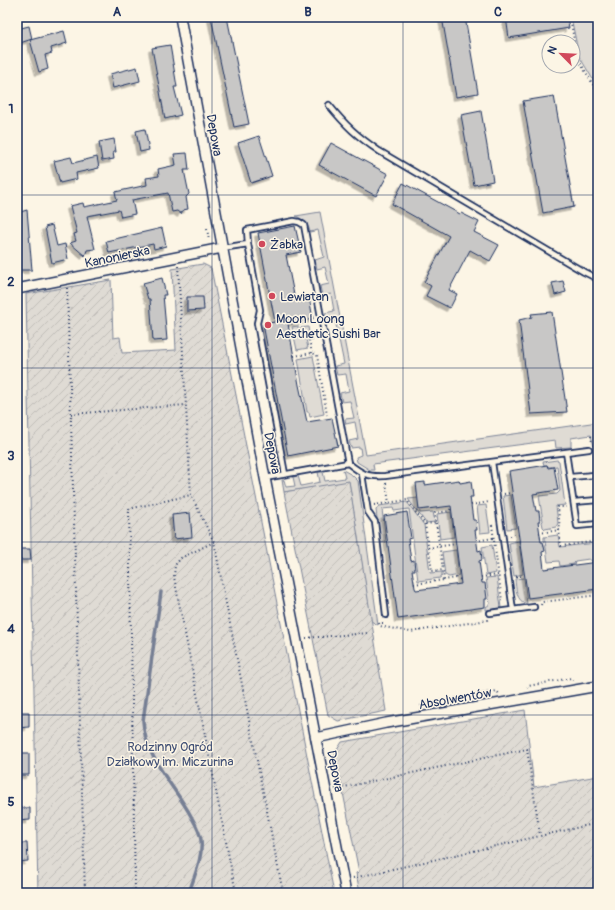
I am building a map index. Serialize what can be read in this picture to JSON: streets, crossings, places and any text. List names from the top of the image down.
{
  "streets": {
    "street": ["Depowa", "Kanonierska", "Absolwentów"]
  },
  "crossings": [
    ["Depowa", "Kanonierska"],
    ["Depowa", "Absolwentów"]
  ],
  "parks": ["Rodzinny Ogród Działkowy im. Miczurina"],
  "places": ["Żabka", "Lewiatan", "Moon Loong Aesthetic Sushi Bar"],
  "north": "top left",
  "grid": {
    "columns": ["A", "B", "C"],
    "rows": [
      "1",
      "2",
      "3",
      "4",
      "5"
    ]
  }
}
